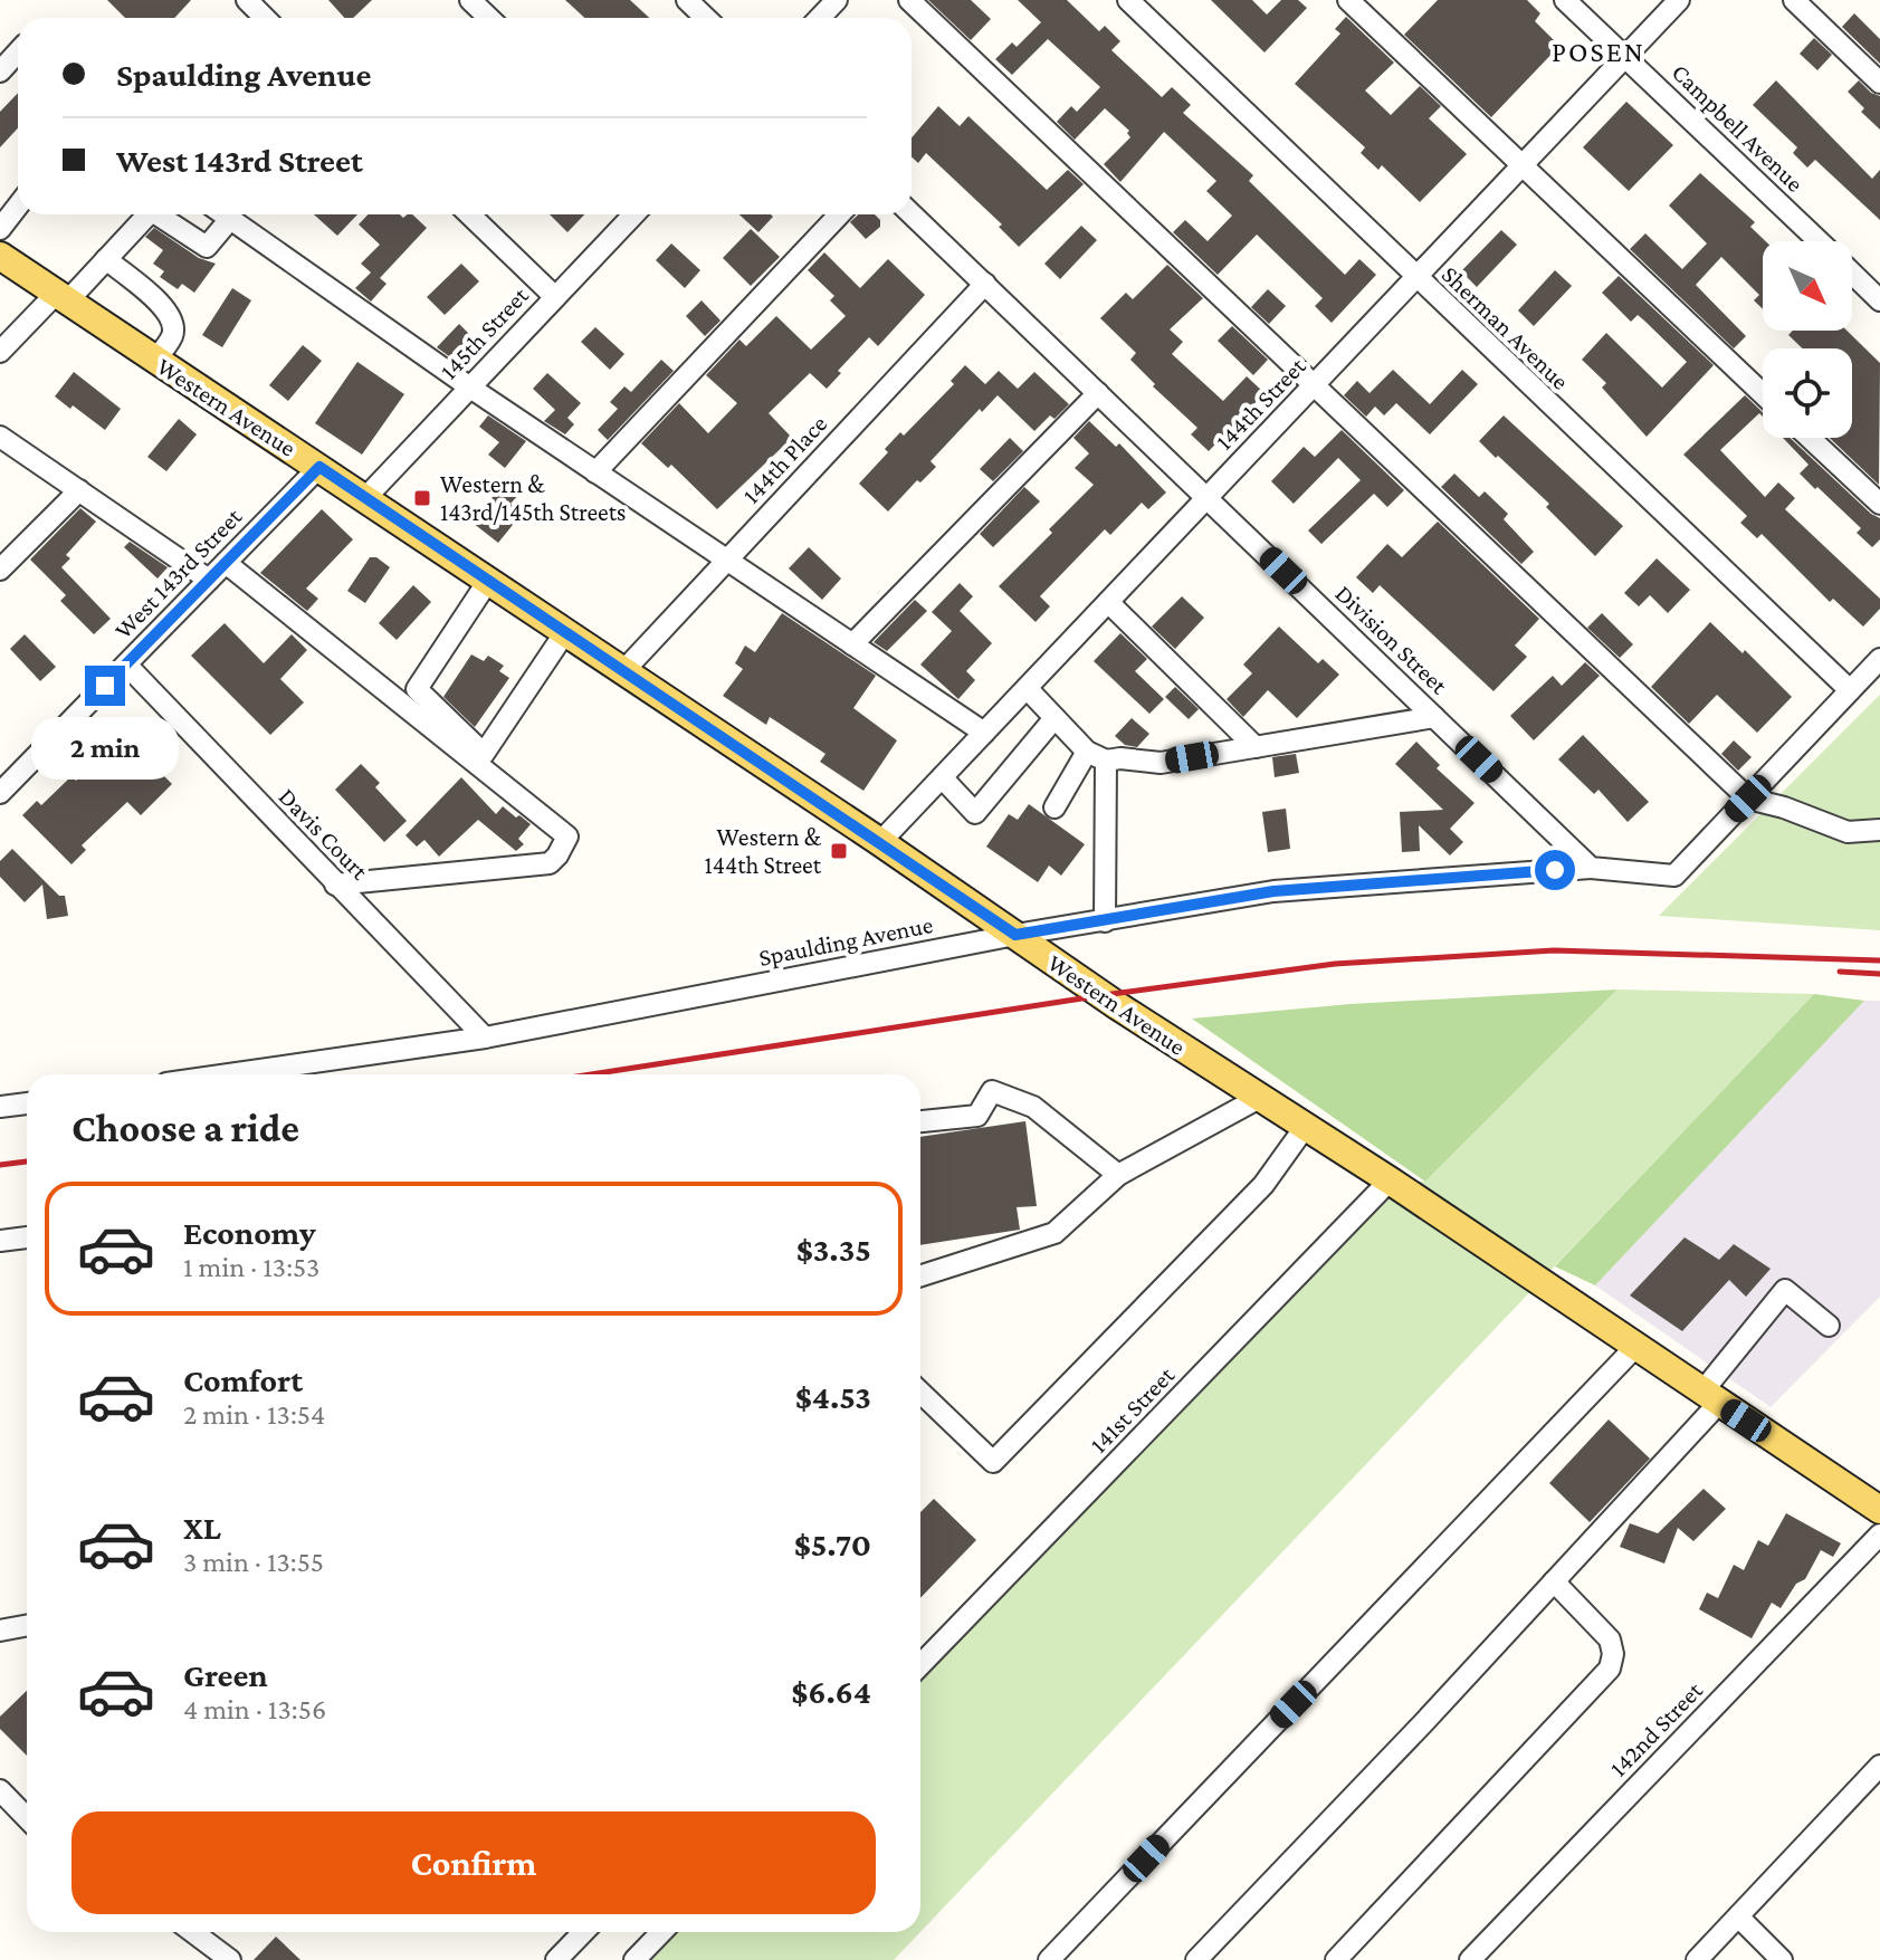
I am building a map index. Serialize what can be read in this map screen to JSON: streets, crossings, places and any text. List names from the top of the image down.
{
  "streets": {
    "main road": ["Western Avenue"],
    "street": [
      "Campbell Avenue",
      "Sherman Avenue",
      "145th Street",
      "144th Street",
      "144th Place",
      "West 143rd Street",
      "Division Street",
      "Davis Court",
      "Spaulding Avenue",
      "141st Street",
      "142nd Street"
    ]
  },
  "crossings": [
    ["Campbell Avenue", "144th Street"],
    ["Sherman Avenue", "144th Street"],
    ["145th Street", "Western Avenue"],
    ["144th Street", "Western Avenue"],
    ["144th Street", "Division Street"],
    ["Western Avenue", "144th Place"],
    ["Western Avenue", "West 143rd Street"],
    ["Western Avenue", "Spaulding Avenue"],
    ["Western Avenue", "141st Street"],
    ["144th Place", "Division Street"],
    ["West 143rd Street", "Davis Court"],
    ["Division Street", "Spaulding Avenue"],
    ["Davis Court", "Spaulding Avenue"]
  ],
  "districts": ["POSEN"],
  "places": {
    "transit": ["Western & 143rd/145th Streets", "Western & 144th Street"]
  },
  "north": "bottom right",
  "page": {
    "banner": ["Spaulding Avenue", "West 143rd Street"],
    "bubble": "2 min",
    "heading": "Choose a ride",
    "list": [
      {
        "name": "Economy",
        "note": "1 min · 13:53",
        "value": "$3.35"
      },
      {
        "name": "Comfort",
        "note": "2 min · 13:54",
        "value": "$4.53"
      },
      {
        "name": "XL",
        "note": "3 min · 13:55",
        "value": "$5.70"
      },
      {
        "name": "Green",
        "note": "4 min · 13:56",
        "value": "$6.64"
      }
    ],
    "buttons": "Confirm"
  }
}
